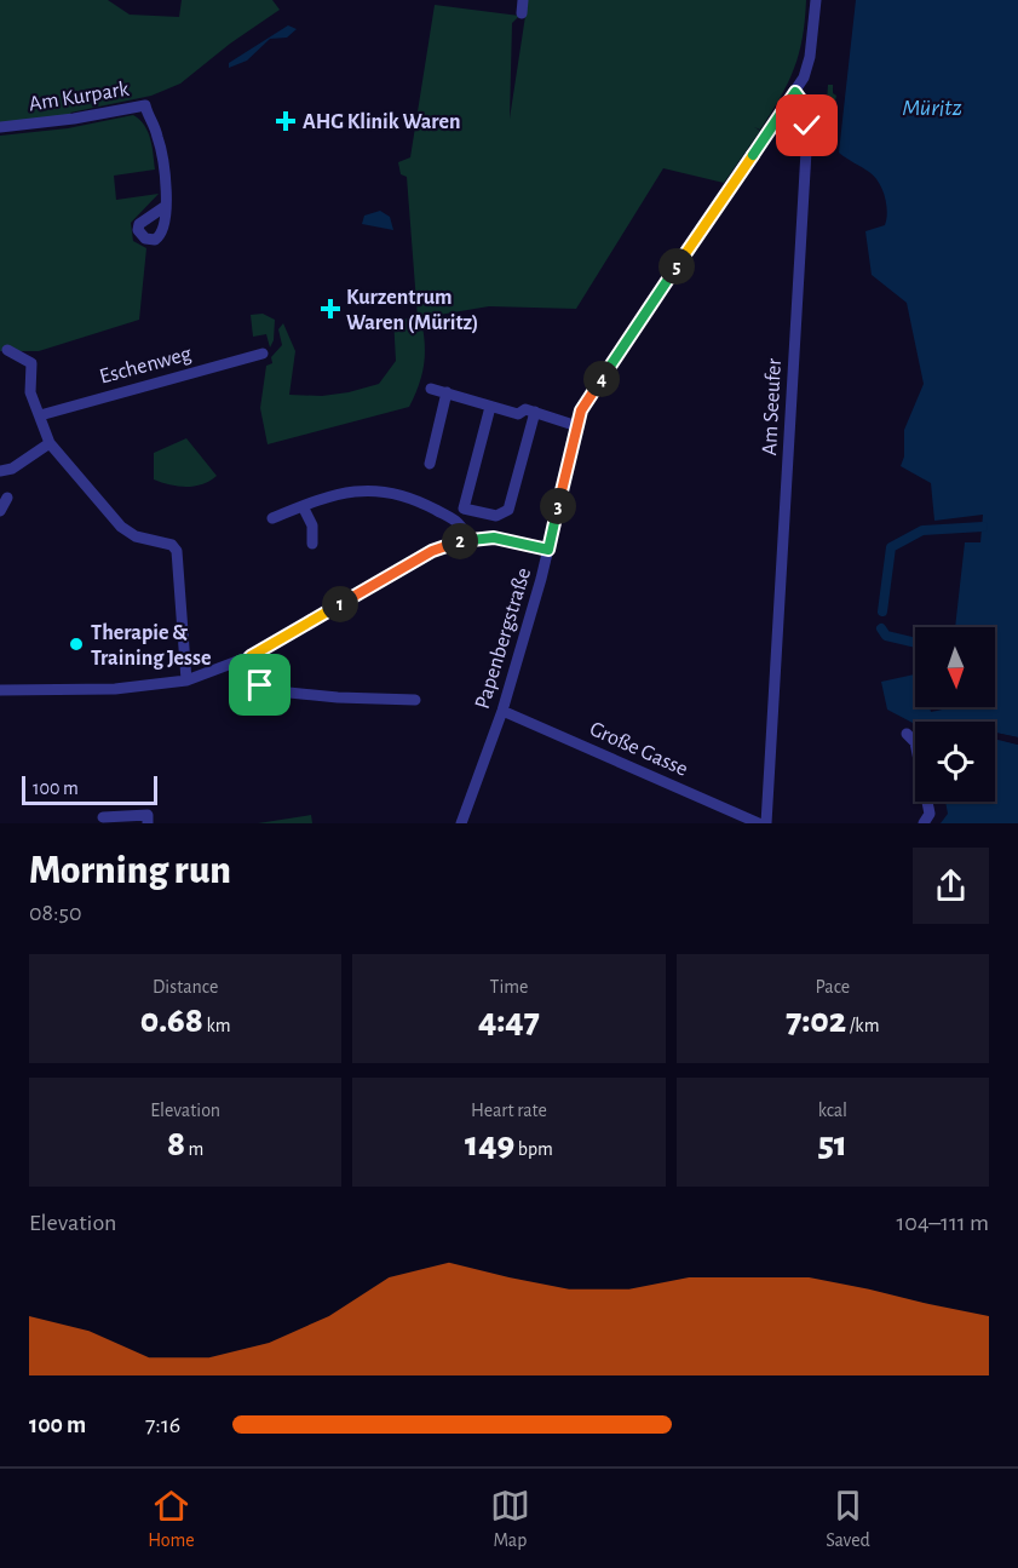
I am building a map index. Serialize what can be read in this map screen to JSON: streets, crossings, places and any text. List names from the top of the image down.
{
  "streets": {
    "street": [
      "Am Kurpark",
      "Eschenweg",
      "Am Seeufer",
      "Papenbergstraße",
      "Große Gasse"
    ]
  },
  "crossings": [
    ["Am Seeufer", "Papenbergstraße"],
    ["Papenbergstraße", "Große Gasse"]
  ],
  "water": ["Müritz"],
  "places": {
    "health": ["AHG Klinik Waren", "Kurzentrum Waren (Müritz)"],
    "other": ["Therapie & Training Jesse"]
  },
  "scale_bar": "100 m",
  "north": "bottom",
  "page": {
    "pins": [
      "5",
      "4",
      "3",
      "2",
      "1"
    ],
    "scale": "100 m",
    "heading": ["Morning run", "08:50"],
    "stats": [
      ["Distance", "0.68 km"],
      ["Time", "4:47"],
      ["Pace", "7:02 /km"],
      ["Elevation", "8 m"],
      ["Heart rate", "149 bpm"],
      ["kcal", "51"]
    ],
    "chart": ["Elevation", "104–111 m"],
    "list": [
      {
        "name": "100 m",
        "note": "7:16"
      }
    ],
    "tabs": ["Home", "Map", "Saved"]
  }
}
